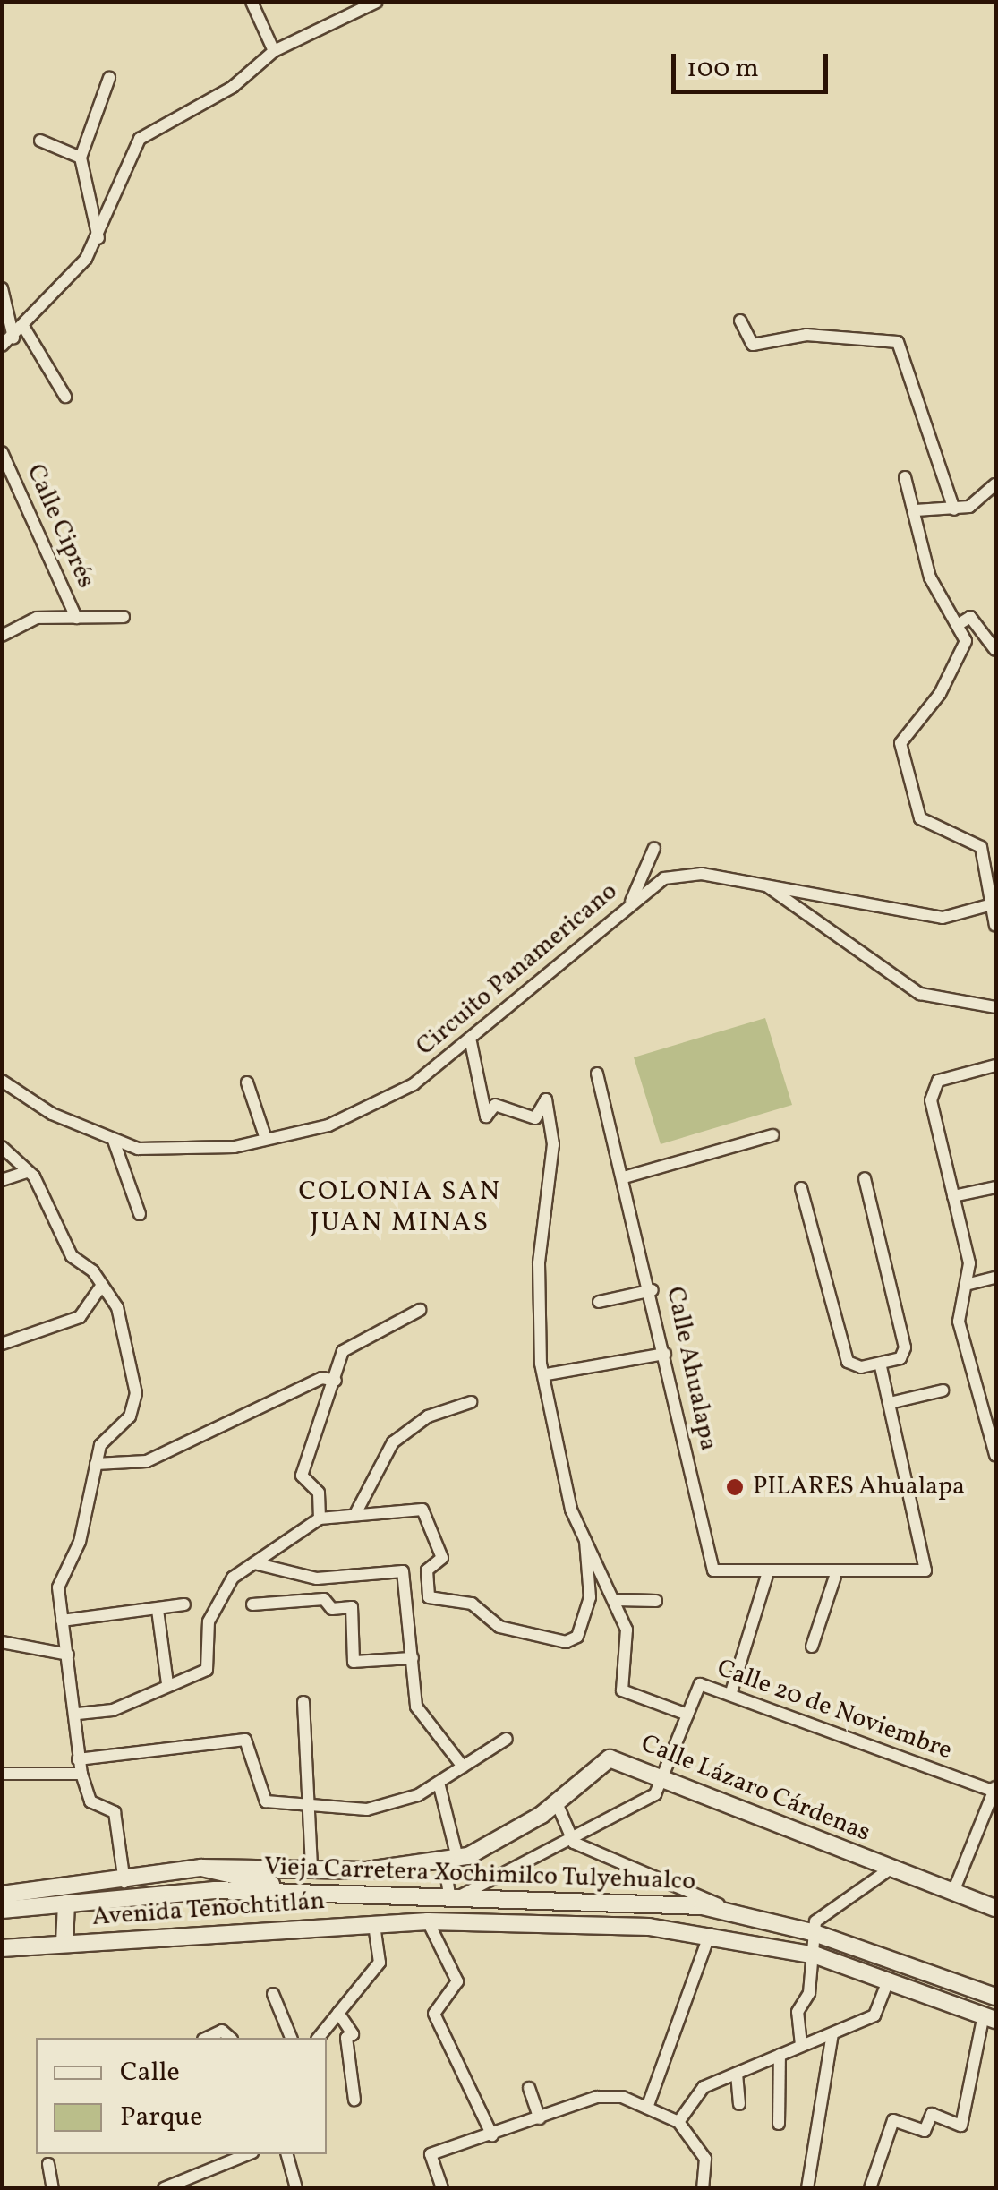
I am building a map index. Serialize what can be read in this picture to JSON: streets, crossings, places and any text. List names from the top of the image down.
{
  "streets": {
    "main road": ["Calle Lázaro Cárdenas", "Vieja Carretera Xochimilco Tulyehualco", "Avenida Tenochtitlán"],
    "street": [
      "Calle Ciprés",
      "Circuito Panamericano",
      "Calle Ahualapa",
      "Calle 20 de Noviembre"
    ]
  },
  "crossings": [
    ["Calle 20 de Noviembre", "Calle Lázaro Cárdenas"],
    ["Calle 20 de Noviembre", "Vieja Carretera Xochimilco Tulyehualco"]
  ],
  "districts": ["COLONIA SAN JUAN MINAS"],
  "places": ["PILARES Ahualapa"],
  "legend": ["Calle", "Parque"],
  "scale_bar": "100 m"
}
